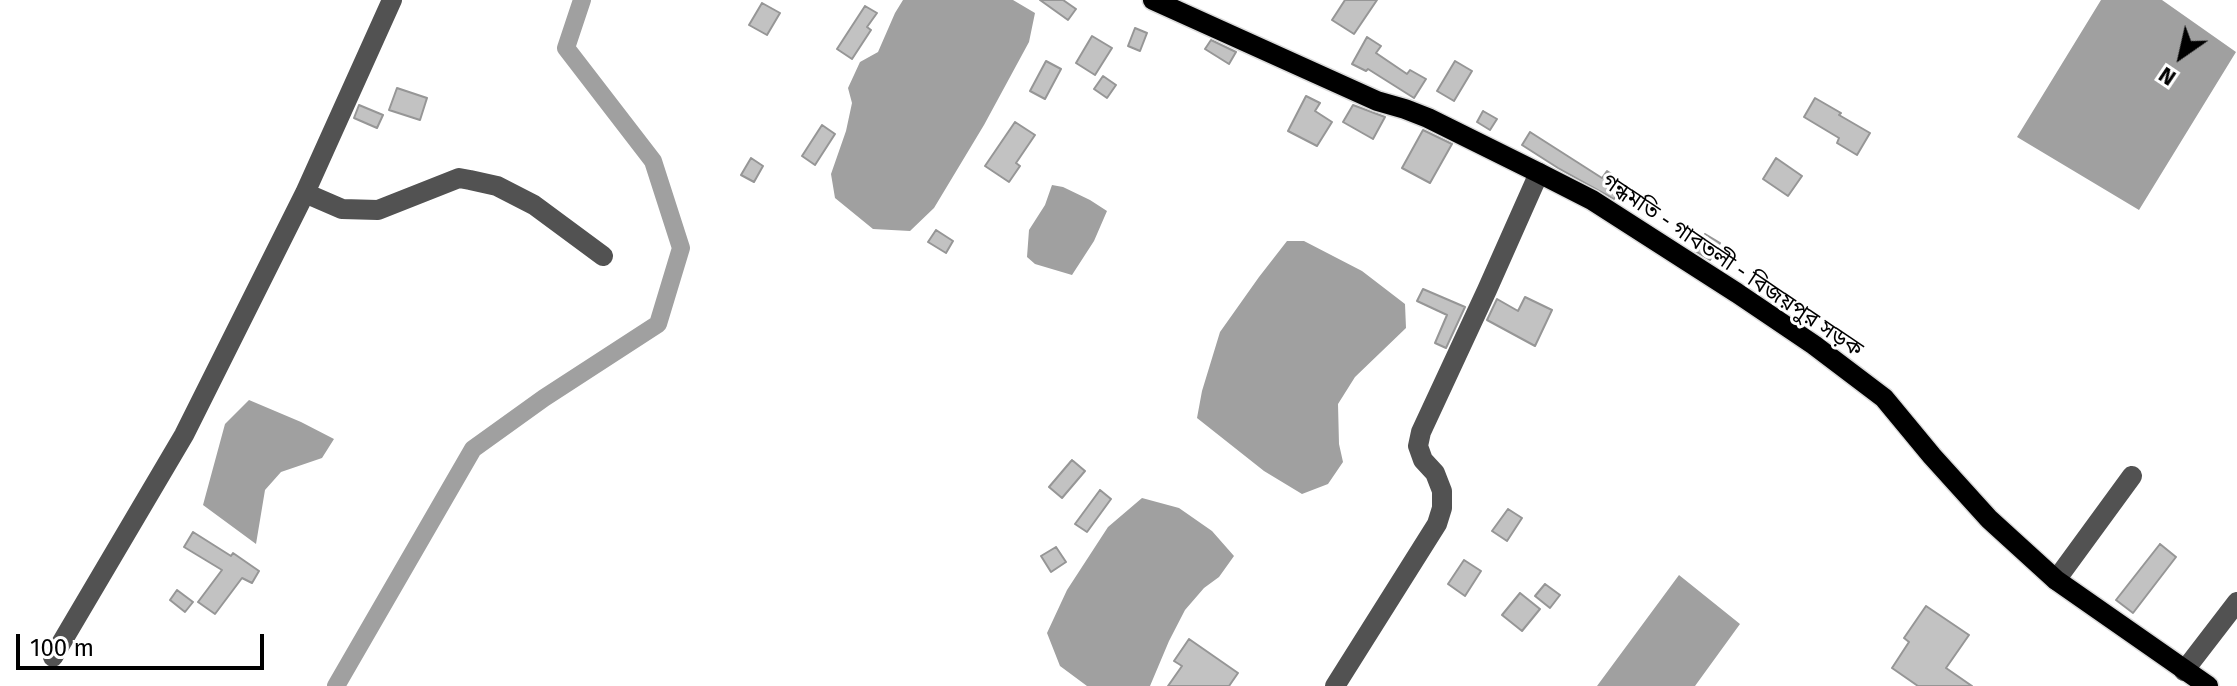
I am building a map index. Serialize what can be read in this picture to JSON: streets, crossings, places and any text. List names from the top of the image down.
{
  "streets": {
    "main road": ["গন্ধমতি - গাবতলী - বিজয়পুর সড়ক"]
  },
  "scale_bar": "100 m",
  "north": "bottom left"
}
